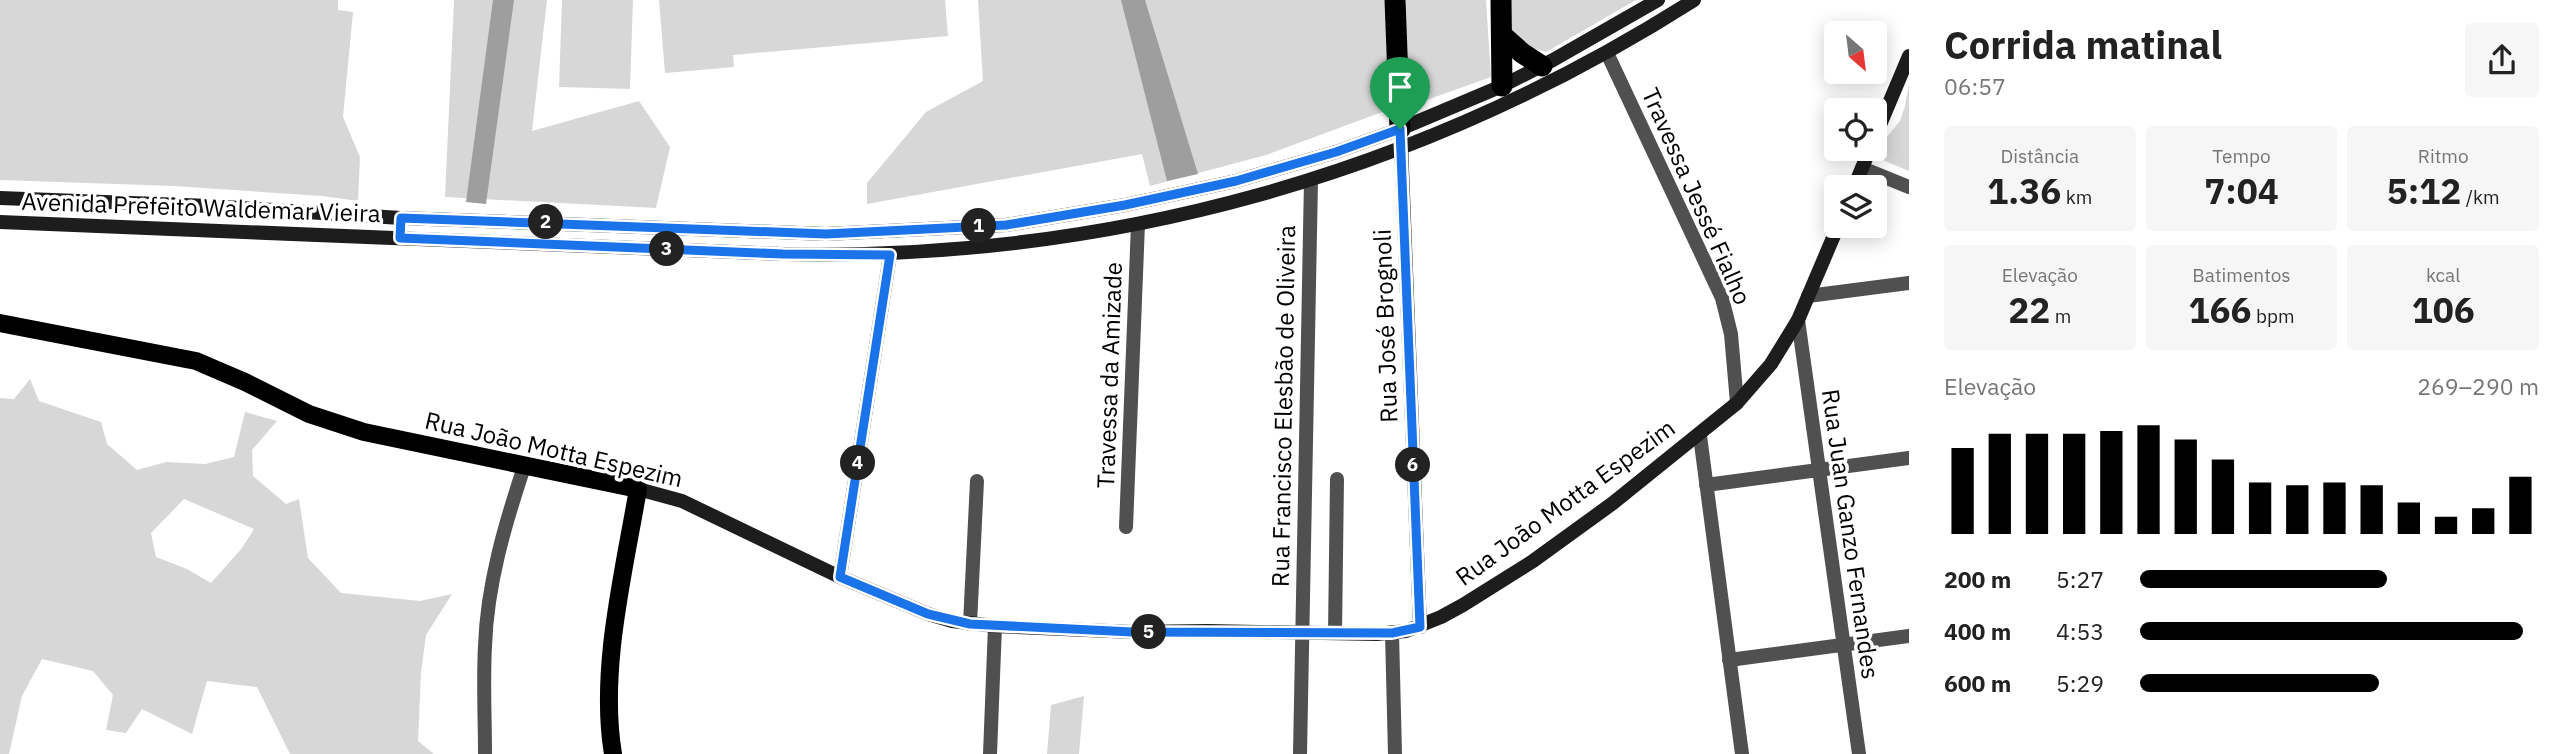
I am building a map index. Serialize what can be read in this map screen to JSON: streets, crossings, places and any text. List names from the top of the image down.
{
  "streets": {
    "main road": ["Avenida Prefeito Waldemar Vieira", "Rua José Brognoli", "Rua João Motta Espezim"],
    "street": [
      "Travessa Jessé Fialho",
      "Travessa da Amizade",
      "Rua Francisco Elesbão de Oliveira",
      "Rua Juan Ganzo Fernandes"
    ]
  },
  "crossings": [
    ["Travessa Jessé Fialho", "Avenida Prefeito Waldemar Vieira"],
    ["Travessa Jessé Fialho", "Rua João Motta Espezim"],
    ["Avenida Prefeito Waldemar Vieira", "Rua José Brognoli"],
    ["Avenida Prefeito Waldemar Vieira", "Travessa da Amizade"],
    ["Avenida Prefeito Waldemar Vieira", "Rua Francisco Elesbão de Oliveira"],
    ["Rua José Brognoli", "Rua João Motta Espezim"],
    ["Rua Francisco Elesbão de Oliveira", "Rua João Motta Espezim"],
    ["Rua João Motta Espezim", "Rua Juan Ganzo Fernandes"]
  ],
  "north": "bottom right",
  "page": {
    "heading": ["Corrida matinal", "06:57"],
    "stats": [
      ["Distância", "1.36 km"],
      ["Tempo", "7:04"],
      ["Ritmo", "5:12 /km"],
      ["Elevação", "22 m"],
      ["Batimentos", "166 bpm"],
      ["kcal", "106"]
    ],
    "pins": [
      "2",
      "1",
      "3",
      "4",
      "6",
      "5"
    ],
    "chart": ["Elevação", "269–290 m"],
    "list": [
      {
        "name": "200 m",
        "note": "5:27"
      },
      {
        "name": "400 m",
        "note": "4:53"
      },
      {
        "name": "600 m",
        "note": "5:29"
      }
    ]
  }
}
